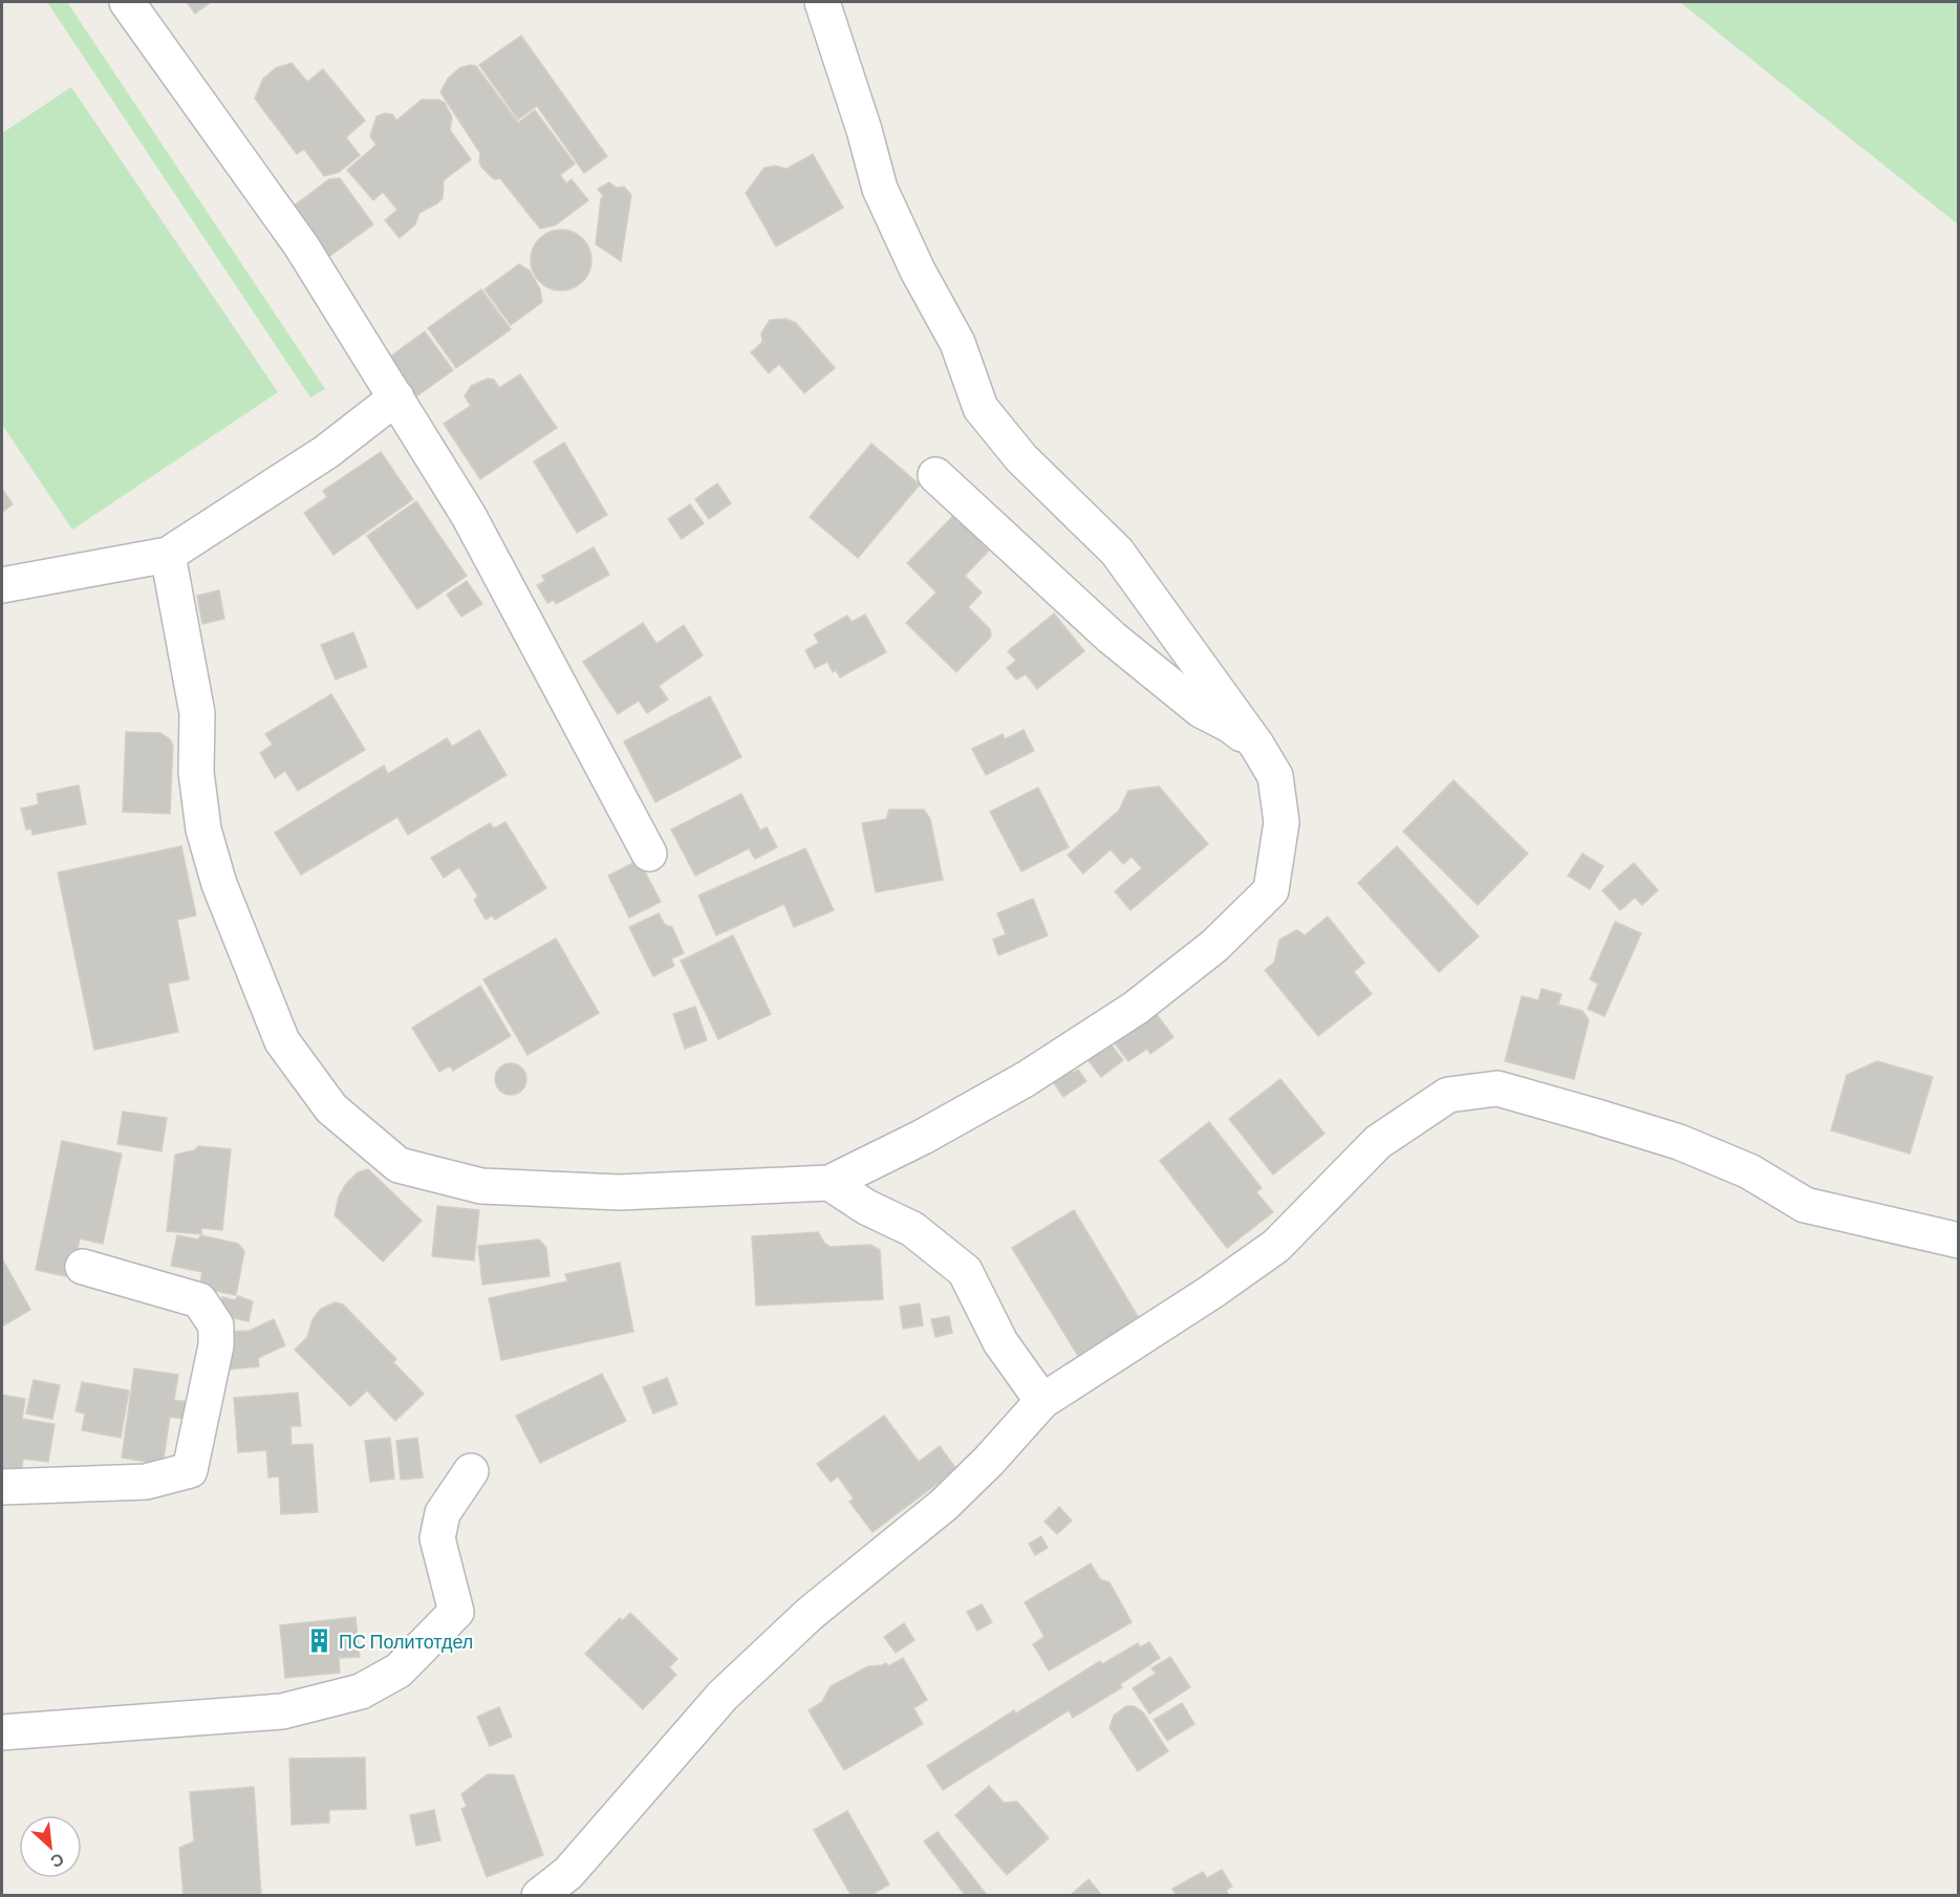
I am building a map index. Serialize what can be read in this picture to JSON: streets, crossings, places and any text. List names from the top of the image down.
{
  "places": {
    "building": ["ПС Политотдел"]
  },
  "north": "bottom right"
}
